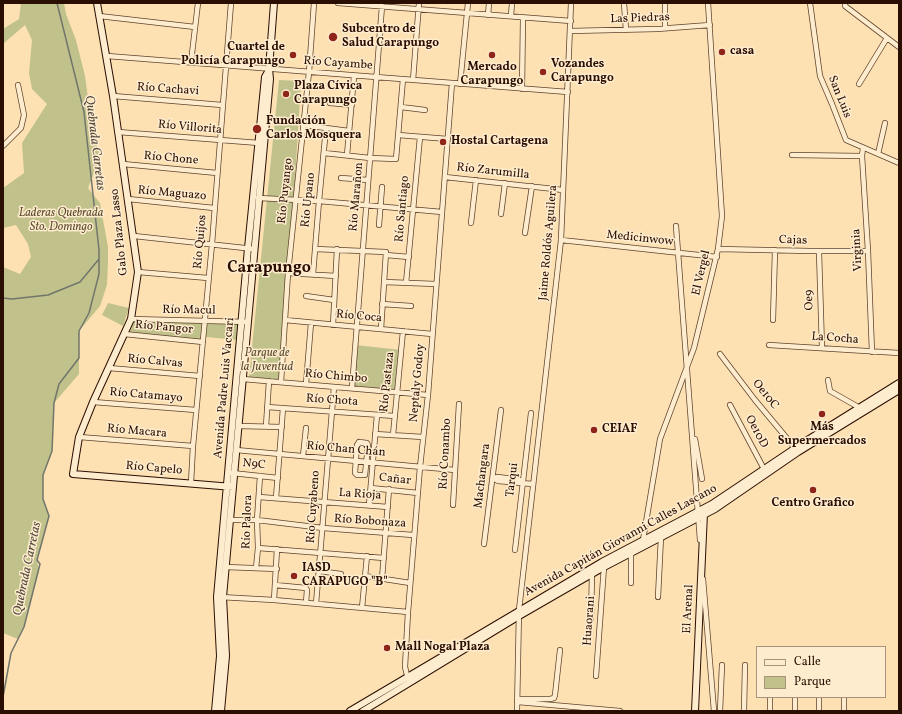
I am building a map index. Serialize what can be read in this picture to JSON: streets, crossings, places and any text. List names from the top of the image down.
{
  "streets": {
    "main road": [
      "Galo Plaza Lasso",
      "Avenida Padre Luis Vaccari",
      "Río Capelo",
      "Avenida Capitán Giovanni Calles Lascano",
      "El Arenal"
    ],
    "street": [
      "Las Piedras",
      "Río Cayambe",
      "Río Cachavi",
      "San Luis",
      "Río Villorita",
      "Río Chone",
      "Río Zarumilla",
      "Río Puyango",
      "Río Maguazo",
      "Río Marañon",
      "Río Upano",
      "Río Santiago",
      "Medicinwow",
      "Cajas",
      "Río Quijos",
      "Jaime Roldós Aguilera",
      "Virginia",
      "El Vergel",
      "Oe9",
      "Río Macul",
      "Río Coca",
      "Río Pangor",
      "La Cocha",
      "Río Calvas",
      "Río Chimbo",
      "Río Pastaza",
      "Neptaly Godoy",
      "Oe10C",
      "Río Catamayo",
      "Río Chota",
      "Río Macara",
      "Oe10D",
      "Río Chan Chán",
      "Río Conambo",
      "N9C",
      "Machangara",
      "Cañar",
      "Tarqui",
      "La Rioja",
      "Río Cuyabeno",
      "Río Palora",
      "Río Bobonaza",
      "Huaorani"
    ]
  },
  "crossings": [
    ["Las Piedras", "Jaime Roldós Aguilera"],
    ["Las Piedras", "El Vergel"],
    ["Río Cayambe", "Río Puyango"],
    ["Río Cayambe", "Río Marañon"],
    ["Río Cayambe", "Galo Plaza Lasso"],
    ["Río Cayambe", "Río Quijos"],
    ["Río Cayambe", "Jaime Roldós Aguilera"],
    ["Río Cayambe", "Neptaly Godoy"],
    ["Río Cayambe", "Avenida Padre Luis Vaccari"],
    ["Río Cachavi", "Galo Plaza Lasso"],
    ["Río Cachavi", "Río Quijos"],
    ["San Luis", "Virginia"],
    ["Río Villorita", "Galo Plaza Lasso"],
    ["Río Villorita", "Río Quijos"],
    ["Río Villorita", "Avenida Padre Luis Vaccari"],
    ["Río Chone", "Galo Plaza Lasso"],
    ["Río Chone", "Río Quijos"],
    ["Río Zarumilla", "Jaime Roldós Aguilera"],
    ["Río Zarumilla", "Neptaly Godoy"],
    ["Río Puyango", "Río Coca"],
    ["Río Puyango", "Río Chimbo"],
    ["Río Maguazo", "Galo Plaza Lasso"],
    ["Río Maguazo", "Río Quijos"],
    ["Río Marañon", "Río Coca"],
    ["Río Marañon", "Río Chimbo"],
    ["Galo Plaza Lasso", "Río Macul"],
    ["Galo Plaza Lasso", "Río Pangor"],
    ["Galo Plaza Lasso", "Río Calvas"],
    ["Galo Plaza Lasso", "Río Catamayo"],
    ["Galo Plaza Lasso", "Río Macara"],
    ["Galo Plaza Lasso", "Río Capelo"],
    ["Medicinwow", "Jaime Roldós Aguilera"],
    ["Medicinwow", "El Vergel"],
    ["Cajas", "Virginia"],
    ["Cajas", "El Vergel"],
    ["Cajas", "Oe9"],
    ["Río Quijos", "Río Macul"],
    ["Río Quijos", "Río Pangor"],
    ["Río Quijos", "Río Calvas"],
    ["Río Quijos", "Río Catamayo"],
    ["Río Quijos", "Río Macara"],
    ["Río Quijos", "Río Capelo"],
    ["Jaime Roldós Aguilera", "Avenida Capitán Giovanni Calles Lascano"],
    ["Virginia", "La Cocha"],
    ["El Vergel", "Avenida Capitán Giovanni Calles Lascano"],
    ["Oe9", "La Cocha"],
    ["Río Macul", "Avenida Padre Luis Vaccari"],
    ["Río Coca", "Río Pastaza"],
    ["Río Coca", "Neptaly Godoy"],
    ["Río Chimbo", "Río Pastaza"],
    ["Río Chimbo", "Neptaly Godoy"],
    ["Río Chimbo", "Avenida Padre Luis Vaccari"],
    ["Río Chimbo", "Río Cuyabeno"],
    ["Río Pastaza", "Río Chota"],
    ["Neptaly Godoy", "Río Chan Chán"],
    ["Neptaly Godoy", "Cañar"],
    ["Neptaly Godoy", "Río Bobonaza"],
    ["Neptaly Godoy", "Avenida Capitán Giovanni Calles Lascano"],
    ["Avenida Padre Luis Vaccari", "Río Chan Chán"],
    ["Avenida Padre Luis Vaccari", "N9C"],
    ["Avenida Padre Luis Vaccari", "Río Capelo"],
    ["Avenida Padre Luis Vaccari", "Río Bobonaza"],
    ["Oe10C", "Avenida Capitán Giovanni Calles Lascano"],
    ["Río Chota", "Río Cuyabeno"],
    ["Oe10D", "Avenida Capitán Giovanni Calles Lascano"],
    ["Río Chan Chán", "Río Conambo"],
    ["Río Chan Chán", "Río Cuyabeno"],
    ["N9C", "Río Palora"],
    ["La Rioja", "Río Cuyabeno"],
    ["La Rioja", "Río Palora"],
    ["Río Cuyabeno", "Río Bobonaza"],
    ["Río Palora", "Río Bobonaza"],
    ["Avenida Capitán Giovanni Calles Lascano", "El Arenal"],
    ["Avenida Capitán Giovanni Calles Lascano", "Huaorani"]
  ],
  "districts": ["Carapungo"],
  "water": ["Quebrada Carretas"],
  "parks": ["Laderas Quebrada Sto. Domingo", "Parque de la Juventud"],
  "places": [
    "Subcentro de Salud Carapungo",
    "casa",
    "Cuartel de Policía Carapungo",
    "Mercado Carapungo",
    "Vozandes Carapungo",
    "Plaza Cívica Carapungo",
    "Fundación Carlos Mosquera",
    "Hostal Cartagena",
    "Más Supermercados",
    "CEIAF",
    "Centro Grafico",
    "IASD CARAPUGO \"B\"",
    "Mall Nogal Plaza"
  ],
  "legend": ["Calle", "Parque"]
}
